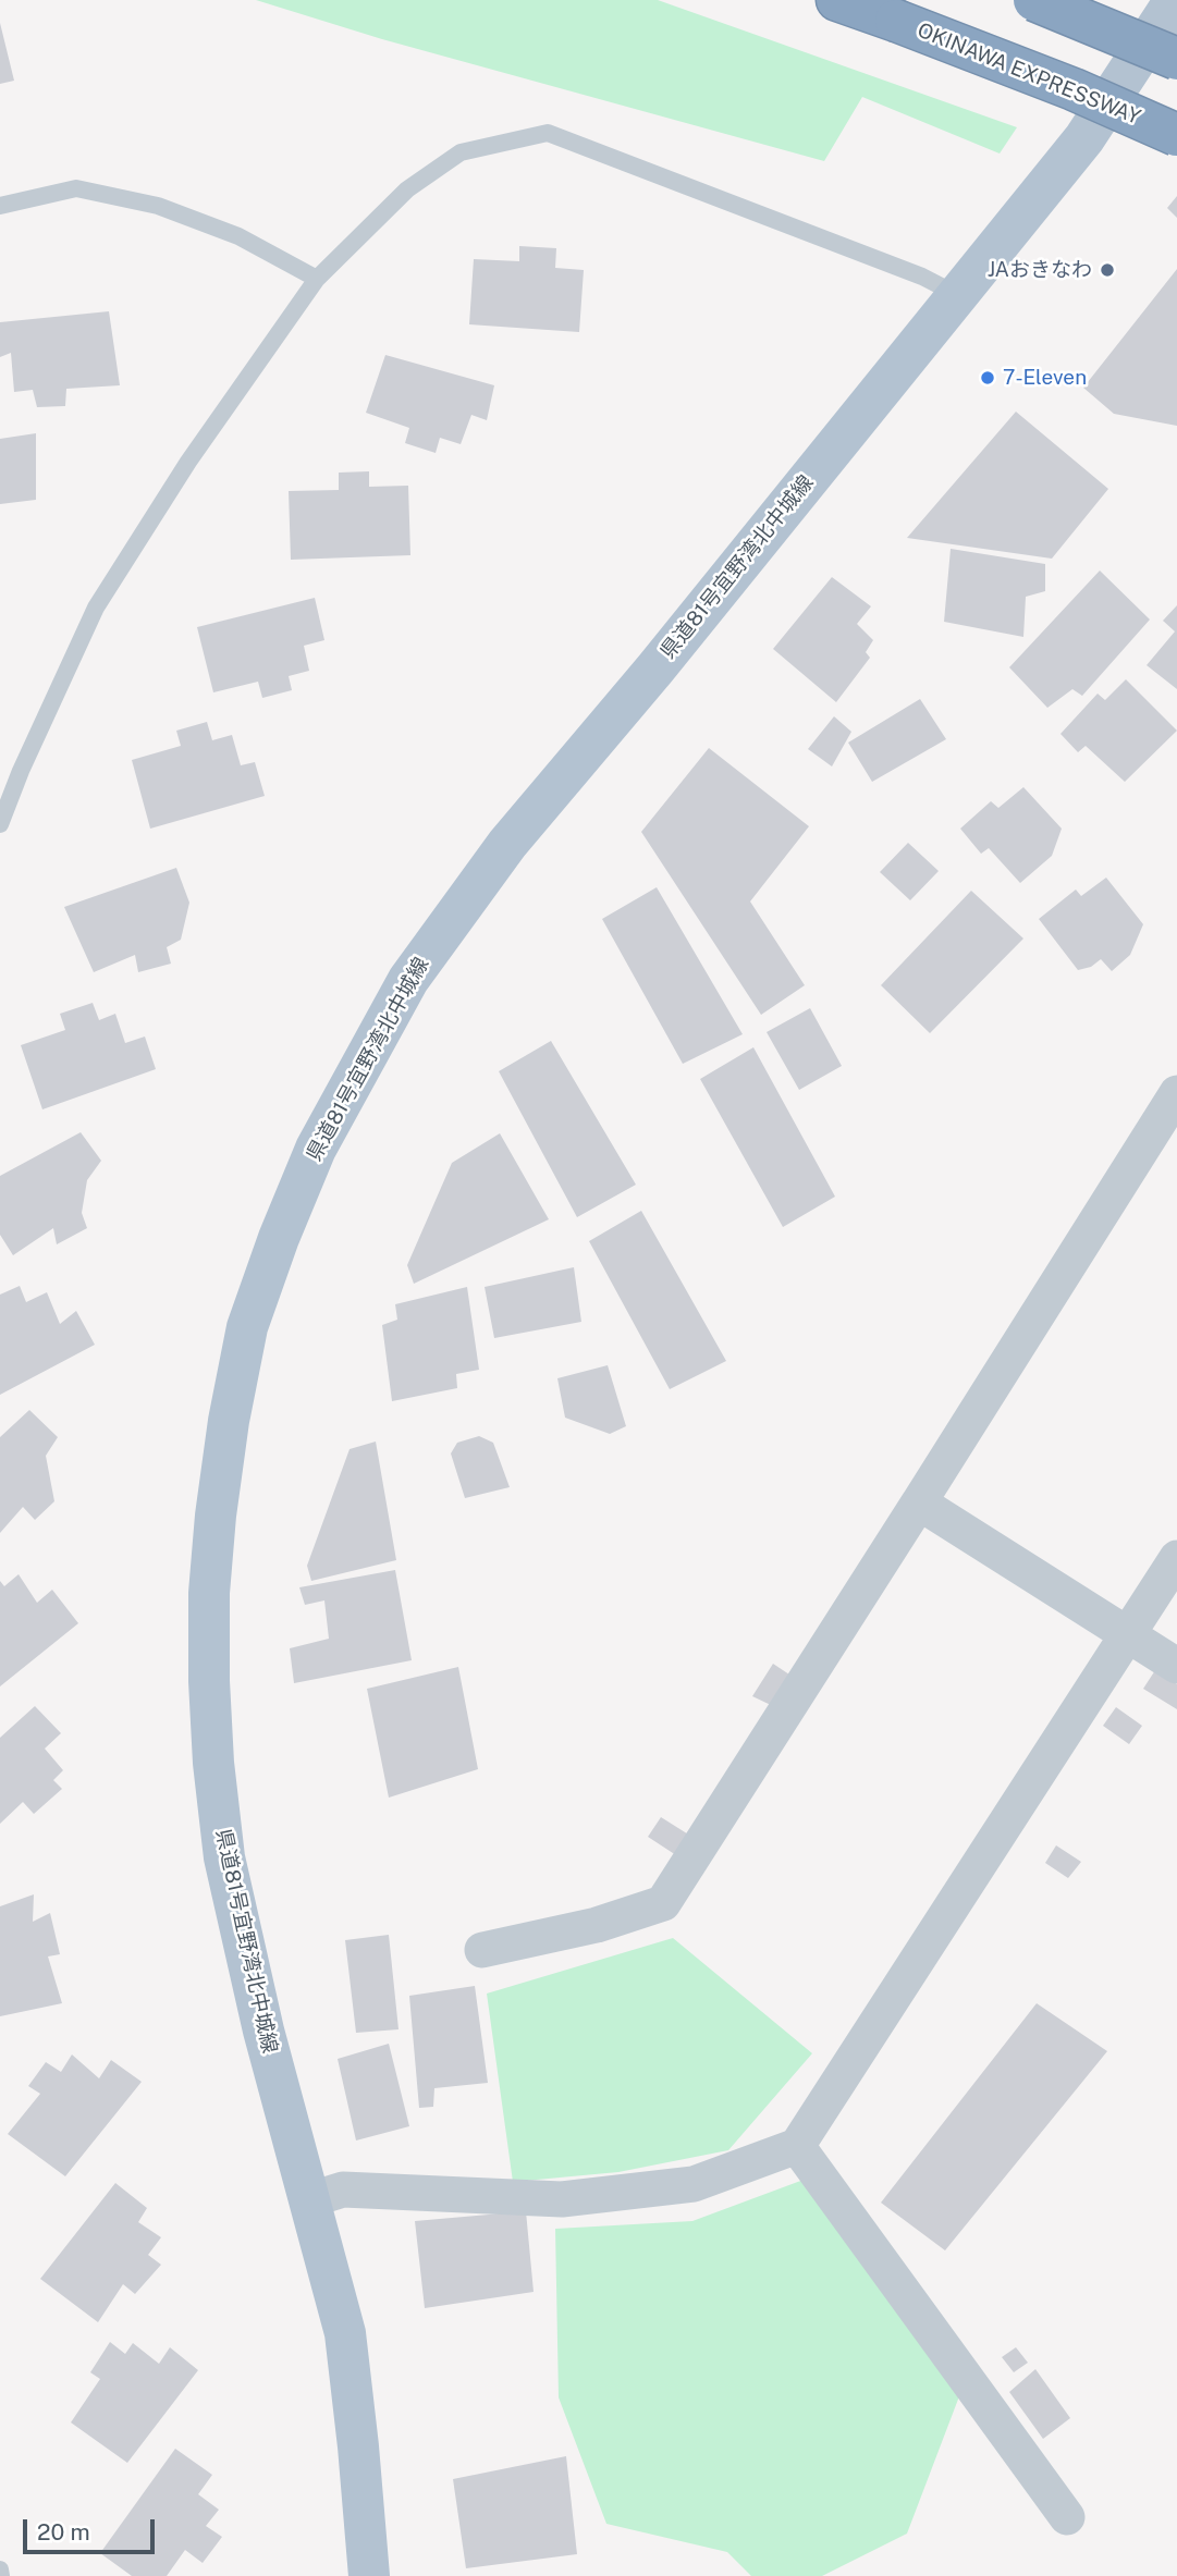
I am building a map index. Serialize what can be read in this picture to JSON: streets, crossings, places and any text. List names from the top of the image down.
{
  "streets": {
    "highway": ["OKINAWA EXPRESSWAY"],
    "main road": ["県道81号宜野湾北中城線"]
  },
  "places": ["JAおきなわ", "7-Eleven"],
  "scale_bar": "20 m"
}
